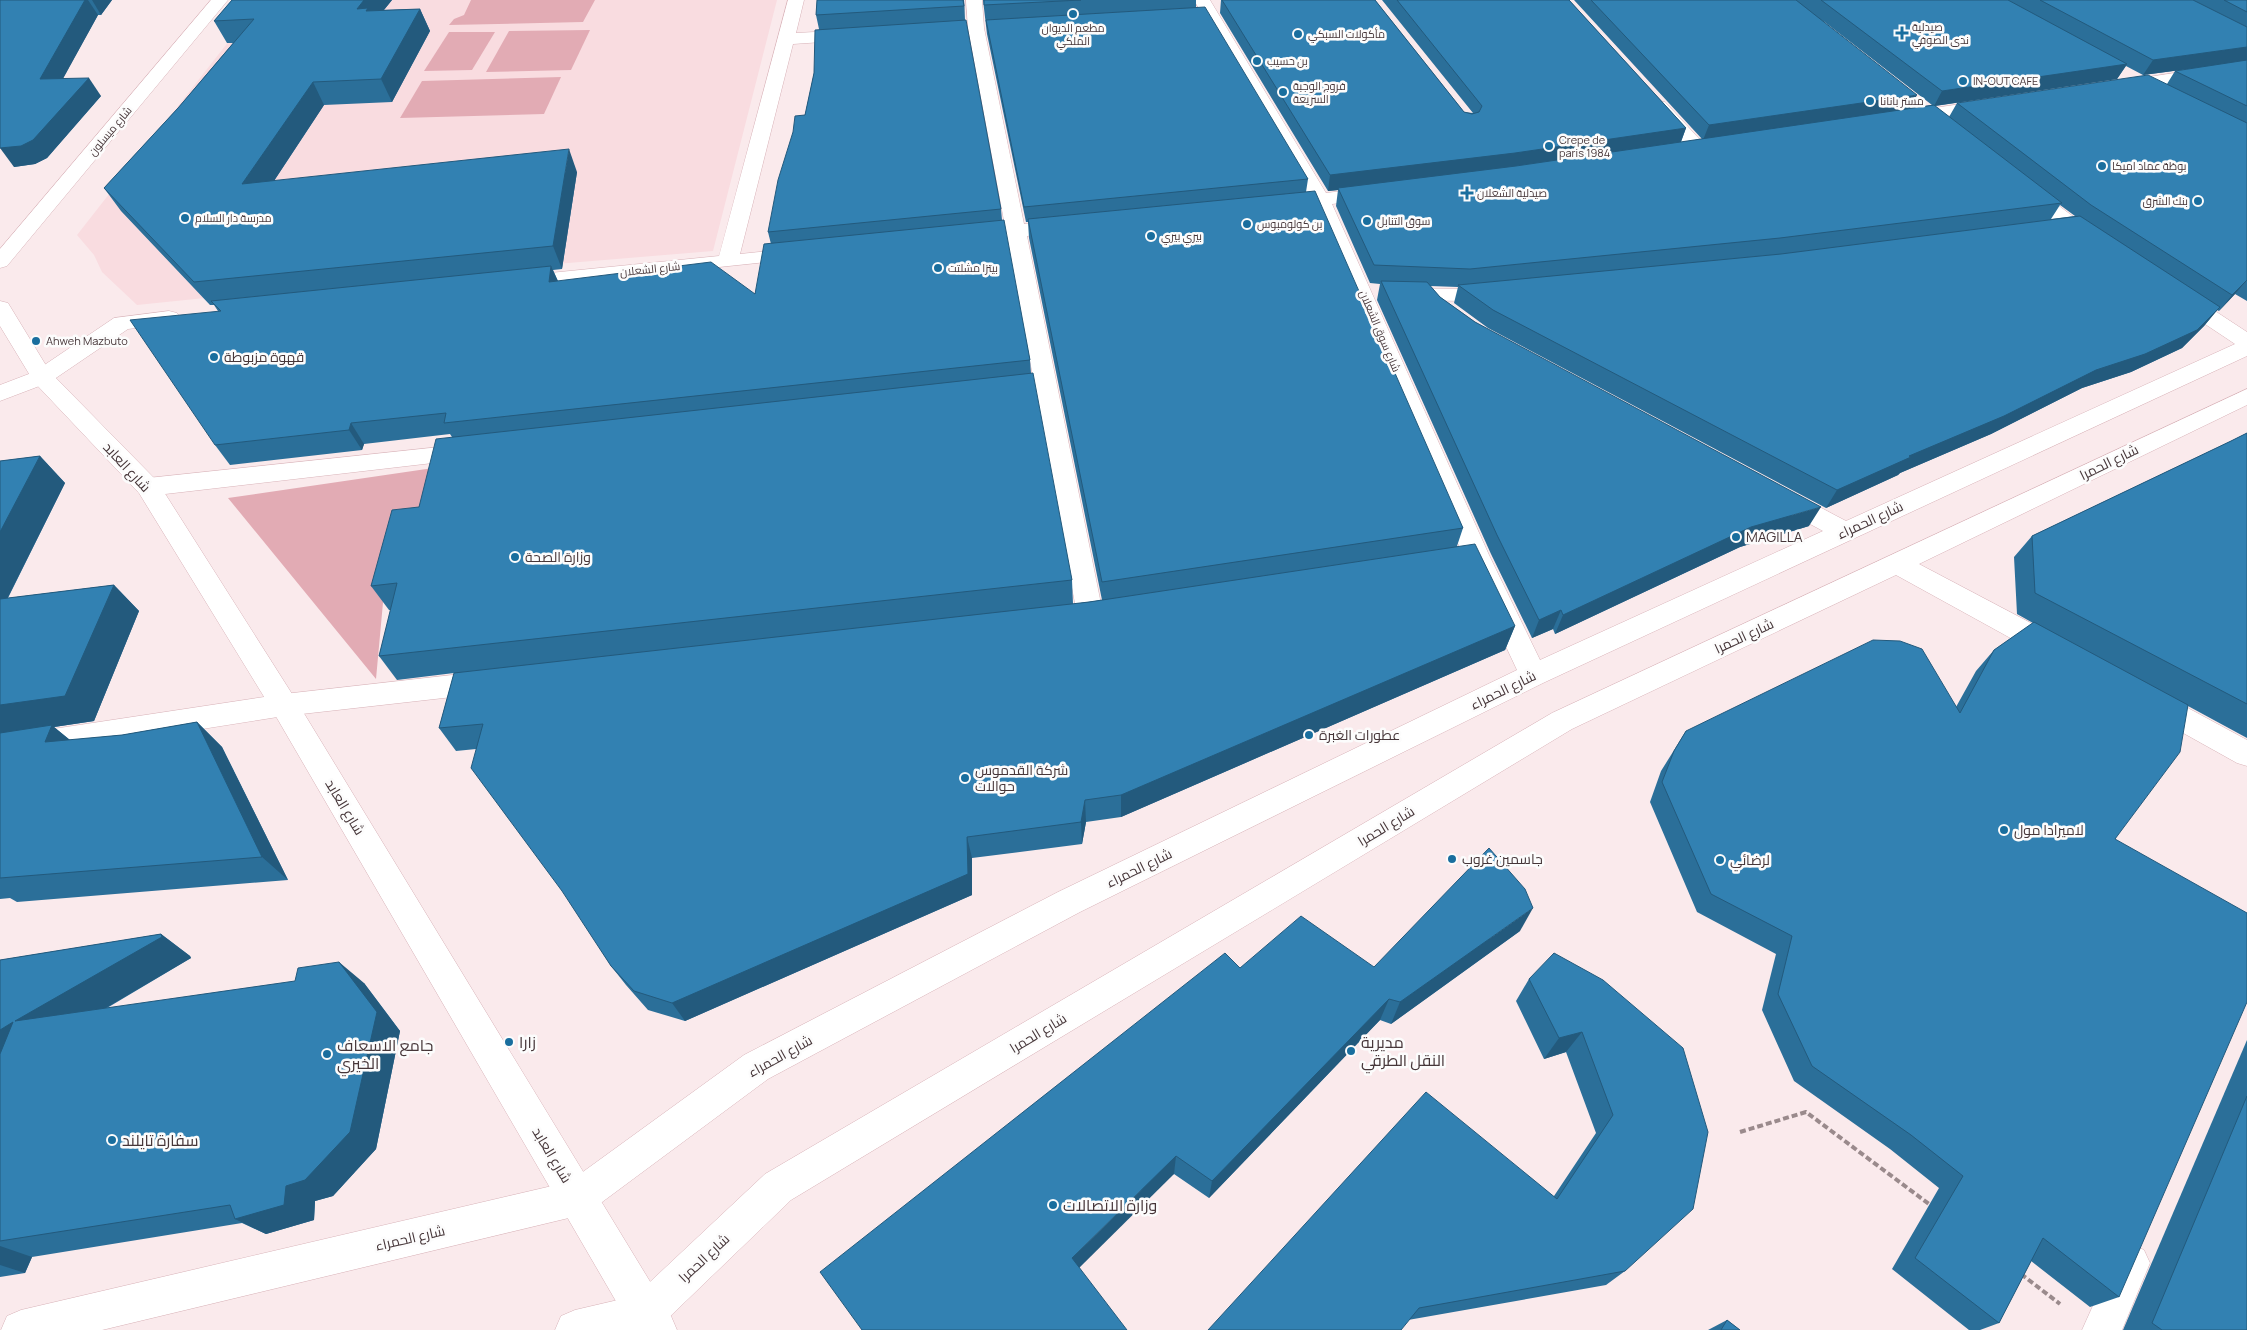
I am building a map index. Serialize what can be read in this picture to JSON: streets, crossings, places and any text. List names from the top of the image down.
{
  "streets": {
    "street": [
      "شارع ميسلون",
      "شارع الشعلان",
      "شارع سوق الشعلان",
      "شارع الحمرا",
      "شارع العابد",
      "شارع الحمراء"
    ]
  },
  "crossings": [
    ["شارع سوق الشعلان", "شارع الحمراء"],
    ["شارع الحمرا", "شارع العابد"],
    ["شارع العابد", "شارع الحمراء"]
  ],
  "places": {
    "other": [
      "مطعم الديوان الملكي",
      "مأكولات السبكي",
      "بن حسيب",
      "IN-OUT CAFE",
      "فروج الوجبة السريعة",
      "مستر بانانا",
      "Crepe de paris 1984",
      "بوظة عماد اميكا",
      "بنك الشرق",
      "مدرسة دار السلام",
      "سوق التنابل",
      "بن كولومبوس",
      "بيري بيري",
      "بيتزا مشلتت",
      "Ahweh Mazbuto",
      "قهوة مزبوطة",
      "MAGILLA",
      "وزارة الصحة",
      "عطورات الغبرة",
      "شركة القدموس حوالات",
      "لاميرادا مول",
      "جاسمين غروب",
      "لرضائي",
      "زارا",
      "مديرية النقل الطرقي",
      "جامع الاسعاف الخيري",
      "سفارة تايلند",
      "وزارة الاتصالات"
    ],
    "health": ["صيدلية ندى الصوفي", "صيدلية الشعلان"]
  }
}
